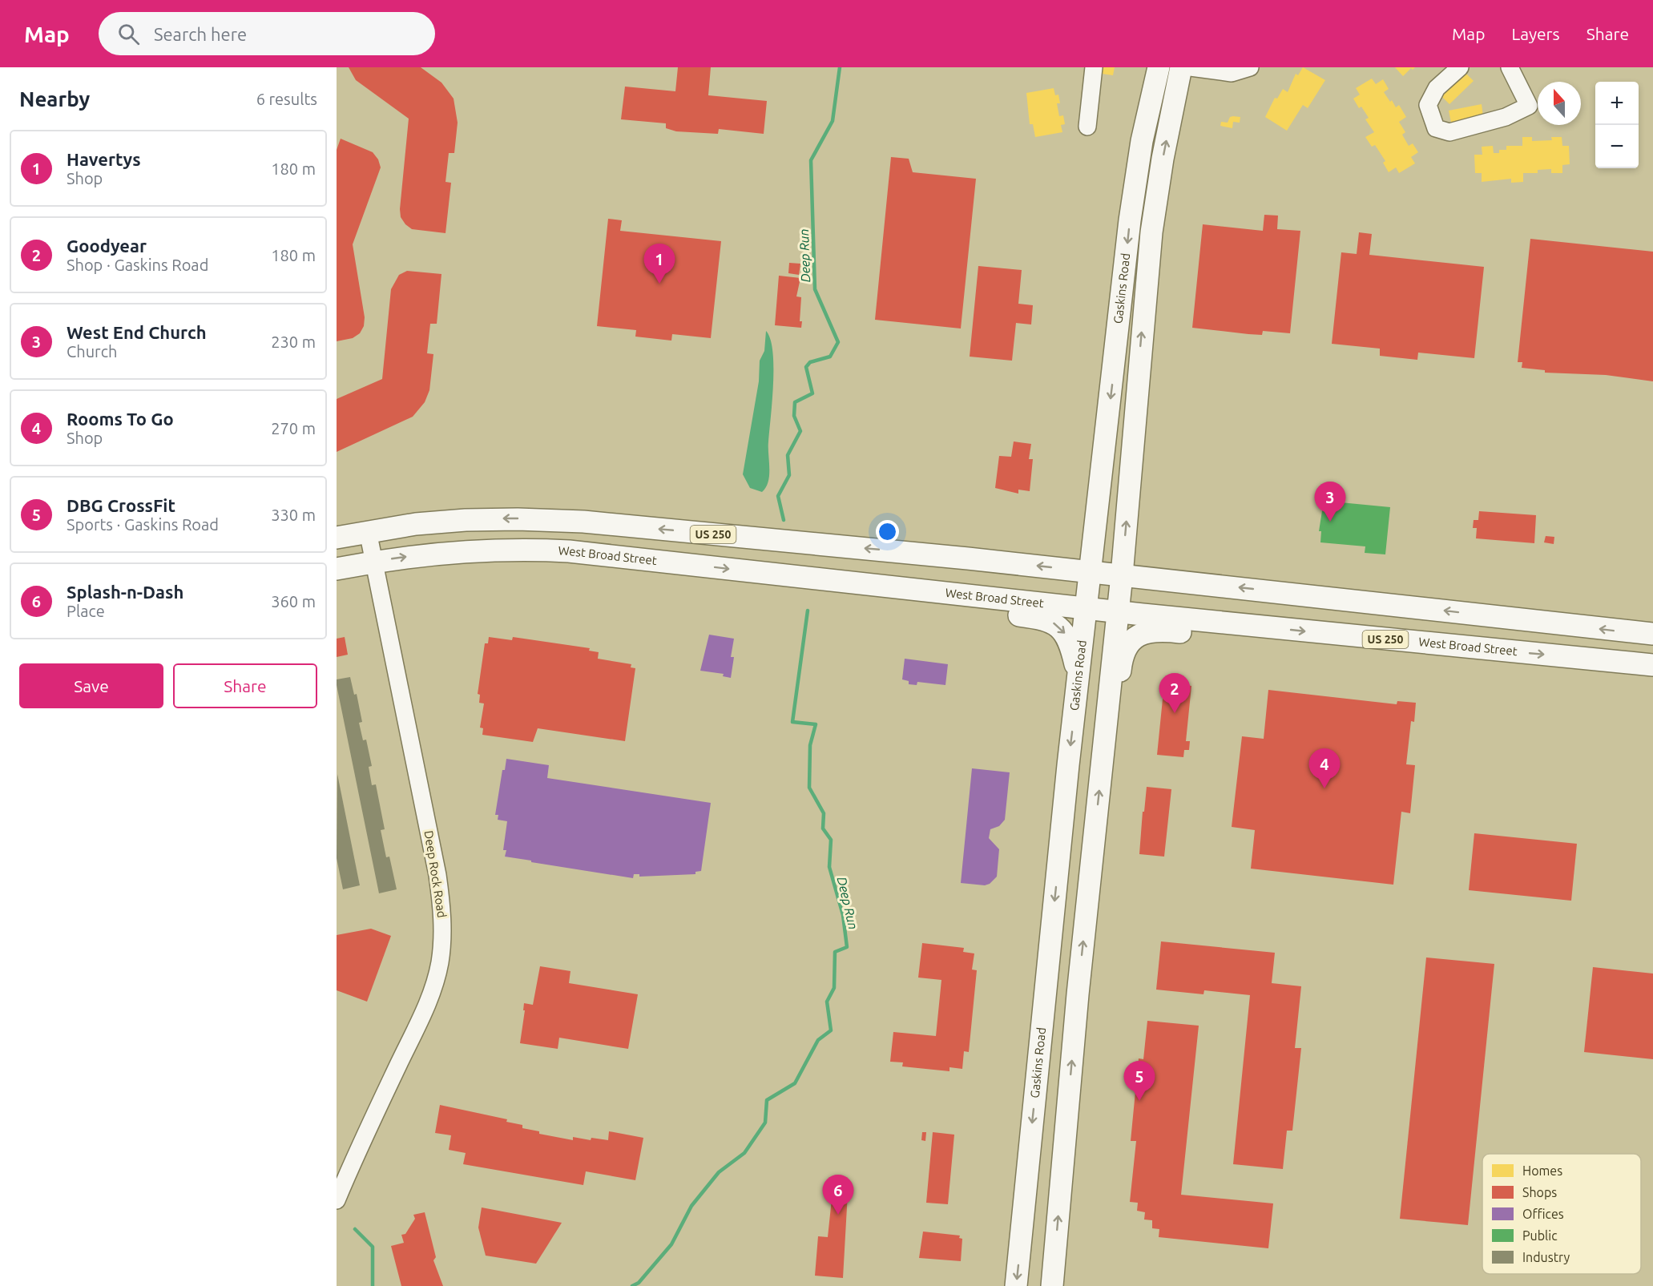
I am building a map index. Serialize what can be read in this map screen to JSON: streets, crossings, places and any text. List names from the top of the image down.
{
  "streets": {
    "main road": ["Gaskins Road", "US 250", "West Broad Street"],
    "street": ["Deep Rock Road"]
  },
  "crossings": [
    ["Gaskins Road", "US 250"],
    ["Gaskins Road", "West Broad Street"],
    ["US 250", "Deep Rock Road"],
    ["West Broad Street", "Deep Rock Road"]
  ],
  "water": ["Deep Run"],
  "legend": [
    "Homes",
    "Shops",
    "Offices",
    "Public",
    "Industry"
  ],
  "north": "top",
  "page": {
    "header": "Map",
    "search": "Search here",
    "nav": ["Map", "Layers", "Share"],
    "heading": ["Nearby", "6 results"],
    "map_buttons": ["+", "−"],
    "list": [
      {
        "mark": "1",
        "name": "Havertys",
        "note": "Shop",
        "value": "180 m"
      },
      {
        "mark": "2",
        "name": "Goodyear",
        "note": "Shop · Gaskins Road",
        "value": "180 m"
      },
      {
        "mark": "3",
        "name": "West End Church",
        "note": "Church",
        "value": "230 m"
      },
      {
        "mark": "4",
        "name": "Rooms To Go",
        "note": "Shop",
        "value": "270 m"
      },
      {
        "mark": "5",
        "name": "DBG CrossFit",
        "note": "Sports · Gaskins Road",
        "value": "330 m"
      },
      {
        "mark": "6",
        "name": "Splash-n-Dash",
        "note": "Place",
        "value": "360 m"
      }
    ],
    "pins": [
      "1",
      "3",
      "2",
      "4",
      "5",
      "6"
    ],
    "buttons": ["Save", "Share"]
  }
}
